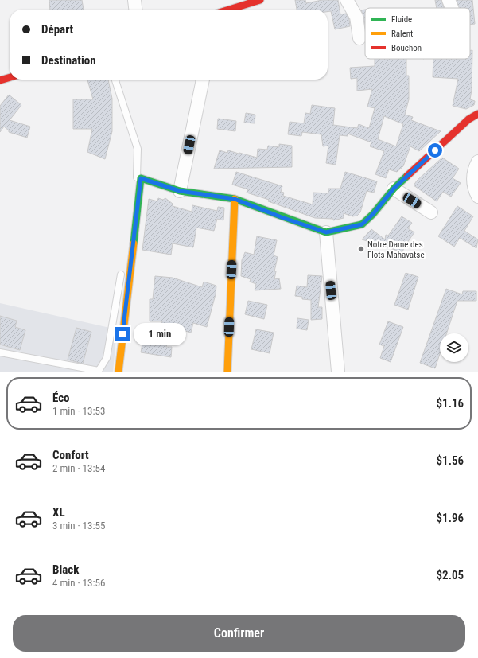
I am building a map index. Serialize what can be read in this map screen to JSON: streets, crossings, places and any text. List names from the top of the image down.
{
  "places": ["Notre Dame des Flots Mahavatse"],
  "legend": ["Fluide", "Ralenti", "Bouchon"],
  "page": {
    "banner": ["Départ", "Destination"],
    "bubble": "1 min",
    "list": [
      {
        "name": "Éco",
        "note": "1 min · 13:53",
        "value": "$1.16"
      },
      {
        "name": "Confort",
        "note": "2 min · 13:54",
        "value": "$1.56"
      },
      {
        "name": "XL",
        "note": "3 min · 13:55",
        "value": "$1.96"
      },
      {
        "name": "Black",
        "note": "4 min · 13:56",
        "value": "$2.05"
      }
    ],
    "buttons": "Confirmer"
  }
}
